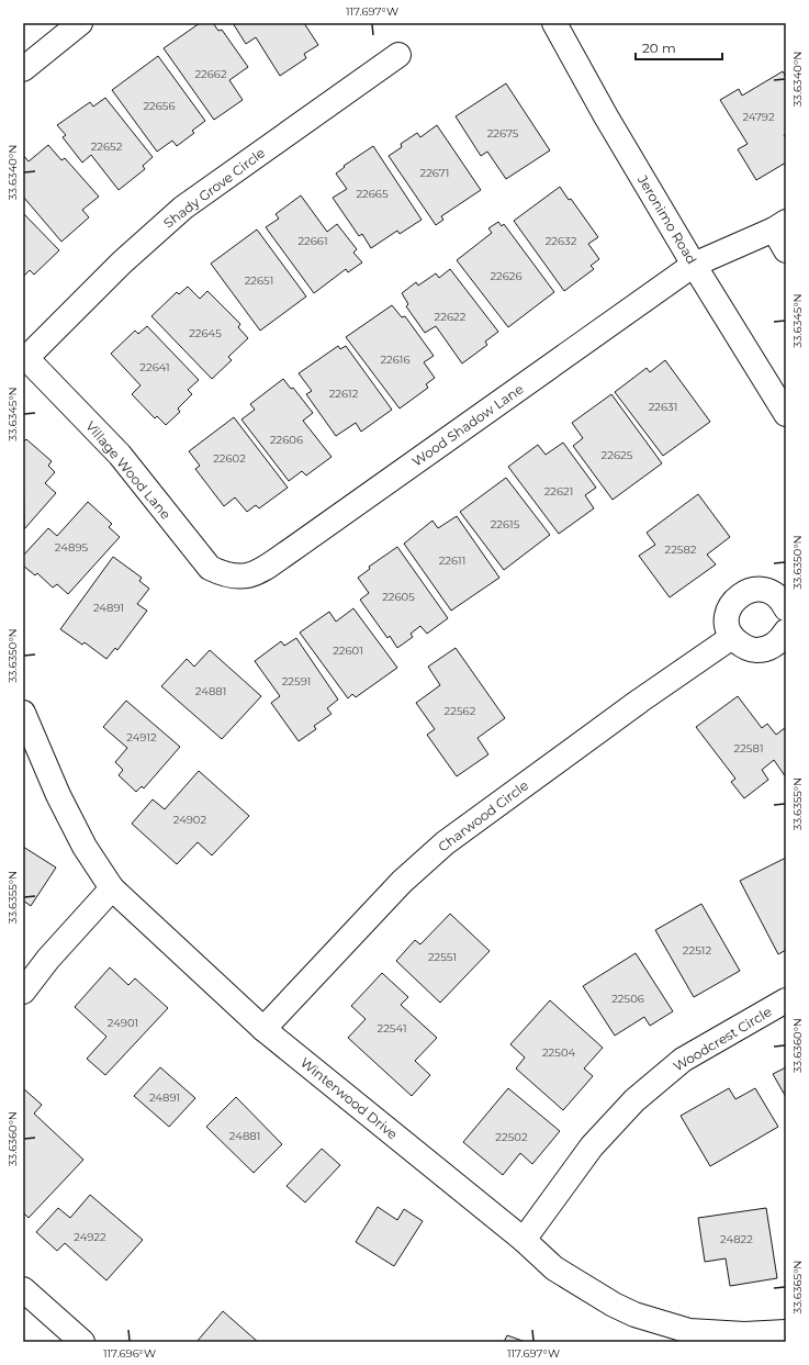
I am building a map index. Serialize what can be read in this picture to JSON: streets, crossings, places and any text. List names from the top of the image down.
{
  "streets": {
    "street": [
      "Shady Grove Circle",
      "Jeronimo Road",
      "Wood Shadow Lane",
      "Village Wood Lane",
      "Charwood Circle",
      "Woodcrest Circle",
      "Winterwood Drive"
    ]
  },
  "crossings": [
    ["Shady Grove Circle", "Village Wood Lane"],
    ["Jeronimo Road", "Wood Shadow Lane"],
    ["Wood Shadow Lane", "Village Wood Lane"],
    ["Charwood Circle", "Winterwood Drive"],
    ["Woodcrest Circle", "Winterwood Drive"]
  ],
  "house_numbers": [
    "22662",
    "22656",
    "24792",
    "22675",
    "22652",
    "22671",
    "22665",
    "22661",
    "22632",
    "22626",
    "22651",
    "22622",
    "22645",
    "22616",
    "22641",
    "22612",
    "22631",
    "22606",
    "22625",
    "22602",
    "22621",
    "22615",
    "24895",
    "22582",
    "22611",
    "22605",
    "24891",
    "22601",
    "22591",
    "24881",
    "22562",
    "24912",
    "22581",
    "24902",
    "22512",
    "22551",
    "22506",
    "24901",
    "22541",
    "22504",
    "24891",
    "24881",
    "22502",
    "24922",
    "24822"
  ],
  "scale_bar": "20 m",
  "coordinates": [
    "117.697°W",
    "33.6340°N",
    "33.6345°N",
    "33.6350°N",
    "33.6355°N",
    "33.6360°N",
    "33.6365°N",
    "117.696°W"
  ]
}
